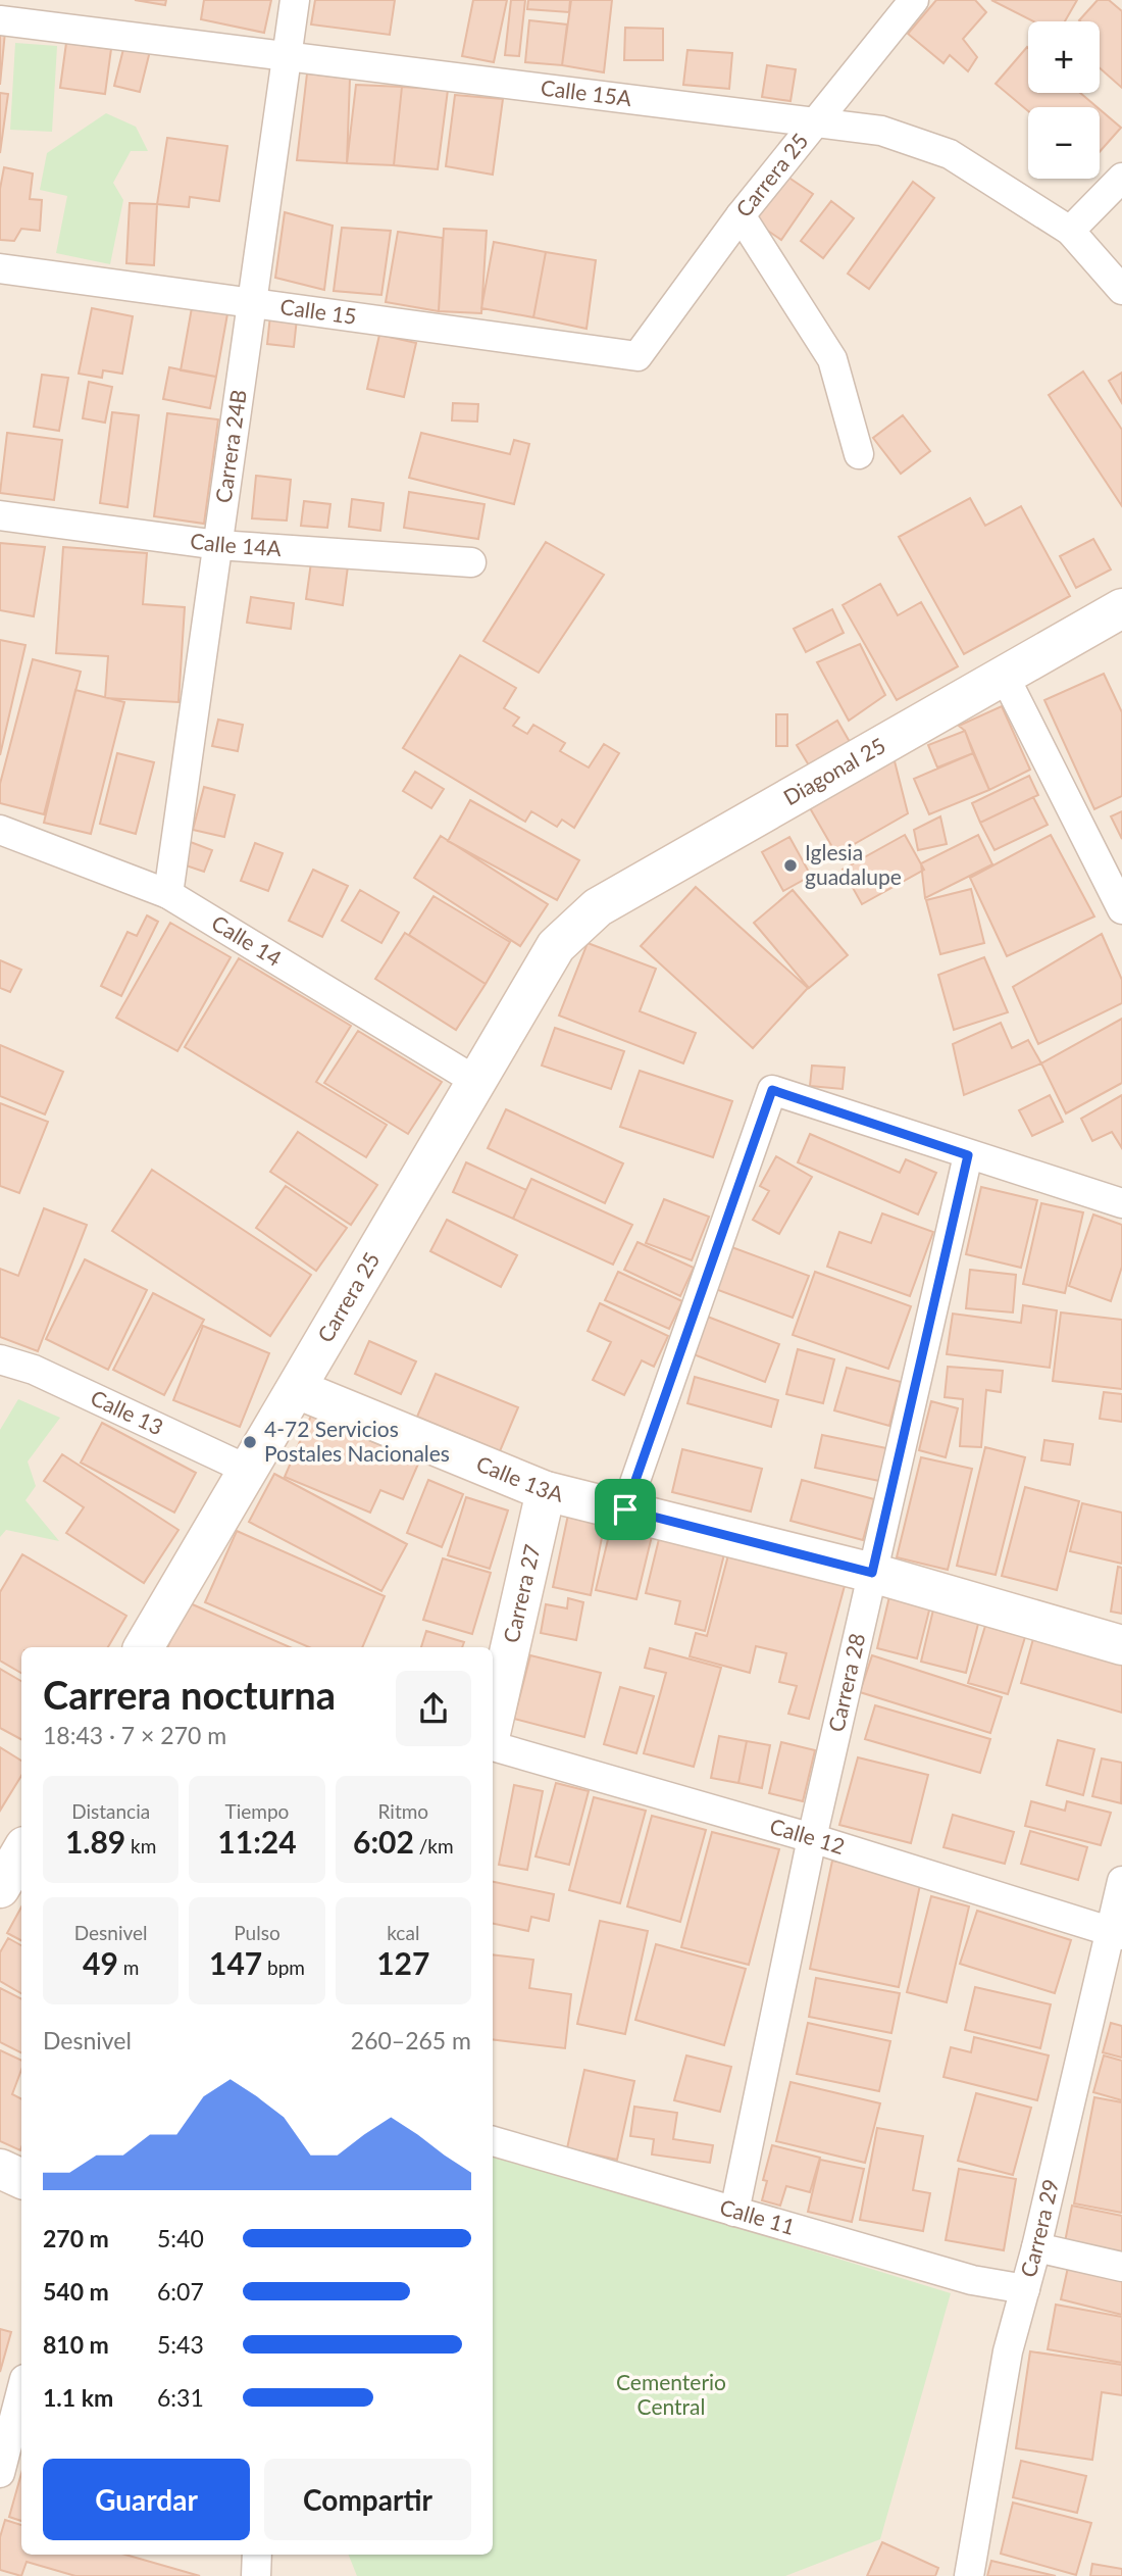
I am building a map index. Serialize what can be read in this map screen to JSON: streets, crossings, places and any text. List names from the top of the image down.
{
  "streets": {
    "main road": [
      "Carrera 25",
      "Diagonal 25",
      "Calle 13A",
      "Carrera 27"
    ],
    "street": [
      "Calle 15A",
      "Calle 15",
      "Carrera 24B",
      "Calle 14A",
      "Calle 14",
      "Calle 13",
      "Carrera 28",
      "Calle 12",
      "Calle 11",
      "Carrera 29"
    ]
  },
  "crossings": [
    ["Calle 15A", "Carrera 25"],
    ["Calle 15A", "Carrera 24B"],
    ["Carrera 25", "Calle 15"],
    ["Carrera 25", "Diagonal 25"],
    ["Carrera 25", "Calle 14"],
    ["Carrera 25", "Calle 13"],
    ["Carrera 25", "Calle 13A"],
    ["Calle 15", "Carrera 24B"],
    ["Carrera 24B", "Calle 14A"],
    ["Carrera 24B", "Calle 14"],
    ["Calle 13A", "Carrera 27"],
    ["Calle 13A", "Carrera 28"],
    ["Carrera 28", "Calle 12"],
    ["Carrera 28", "Calle 11"],
    ["Calle 12", "Carrera 29"],
    ["Calle 11", "Carrera 29"]
  ],
  "parks": ["Cementerio Central"],
  "places": ["Iglesia guadalupe", "4-72 Servicios Postales Nacionales"],
  "page": {
    "map_buttons": ["+", "−"],
    "heading": ["Carrera nocturna", "18:43 · 7 × 270 m"],
    "stats": [
      ["Distancia", "1.89 km"],
      ["Tiempo", "11:24"],
      ["Ritmo", "6:02 /km"],
      ["Desnivel", "49 m"],
      ["Pulso", "147 bpm"],
      ["kcal", "127"]
    ],
    "chart": ["Desnivel", "260–265 m"],
    "list": [
      {
        "name": "270 m",
        "note": "5:40"
      },
      {
        "name": "540 m",
        "note": "6:07"
      },
      {
        "name": "810 m",
        "note": "5:43"
      },
      {
        "name": "1.1 km",
        "note": "6:31"
      }
    ],
    "buttons": ["Guardar", "Compartir"]
  }
}
